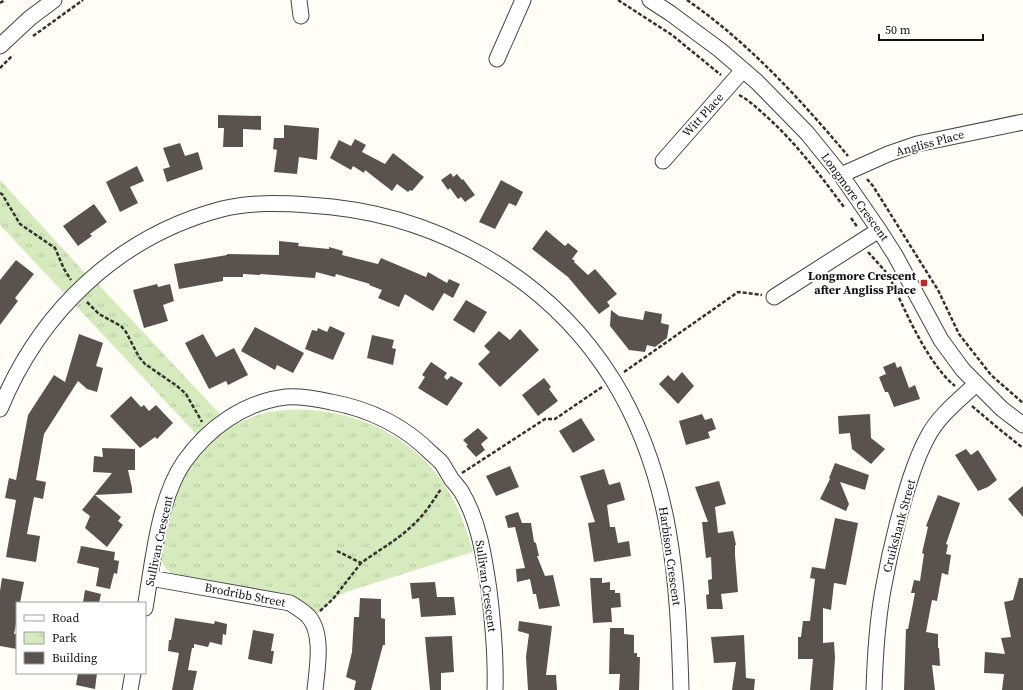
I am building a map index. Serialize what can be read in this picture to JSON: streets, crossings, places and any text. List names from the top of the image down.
{
  "streets": {
    "street": [
      "Witt Place",
      "Angliss Place",
      "Longmore Crescent",
      "Cruikshank Street",
      "Sullivan Crescent",
      "Harbison Crescent",
      "Brodribb Street"
    ]
  },
  "crossings": [
    ["Witt Place", "Longmore Crescent"],
    ["Angliss Place", "Longmore Crescent"],
    ["Longmore Crescent", "Cruikshank Street"],
    ["Sullivan Crescent", "Brodribb Street"]
  ],
  "places": {
    "transit": ["Longmore Crescent after Angliss Place"]
  },
  "legend": ["Road", "Park", "Building"],
  "scale_bar": "50 m"
}
